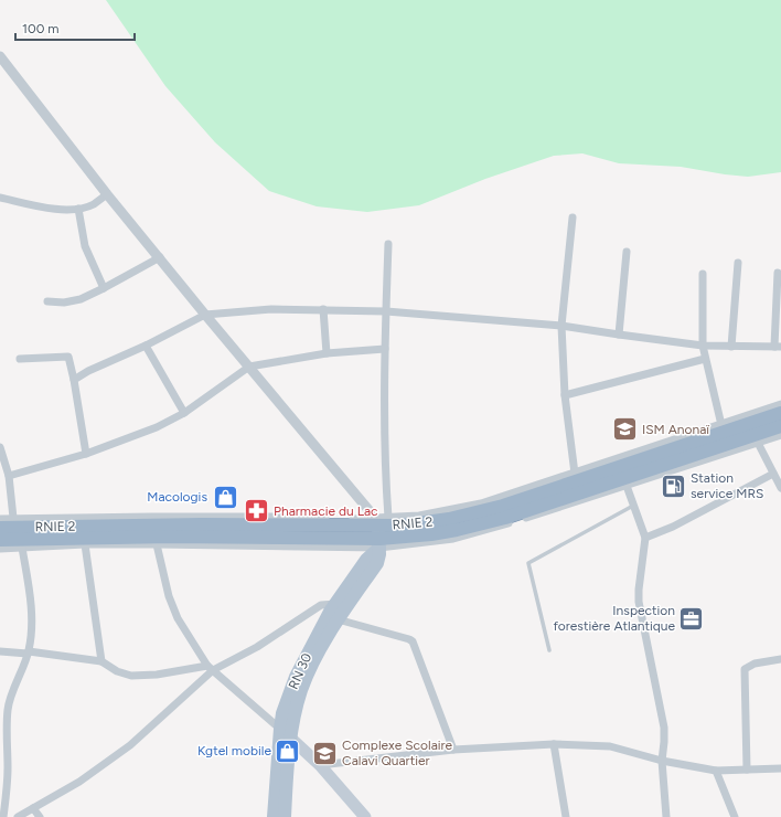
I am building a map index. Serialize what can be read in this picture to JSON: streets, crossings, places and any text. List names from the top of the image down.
{
  "streets": {
    "highway": ["RNIE 2"],
    "main road": ["RN 30"]
  },
  "crossings": [
    ["RNIE 2", "RN 30"]
  ],
  "places": {
    "school or university": ["ISM Anonaï", "Complexe Scolaire Calavi Quartier"],
    "fuel station": ["Station service MRS"],
    "shop": ["Macologis", "Kgtel mobile"],
    "pharmacy": ["Pharmacie du Lac"],
    "office": ["Inspection forestière Atlantique"]
  },
  "scale_bar": "100 m"
}
